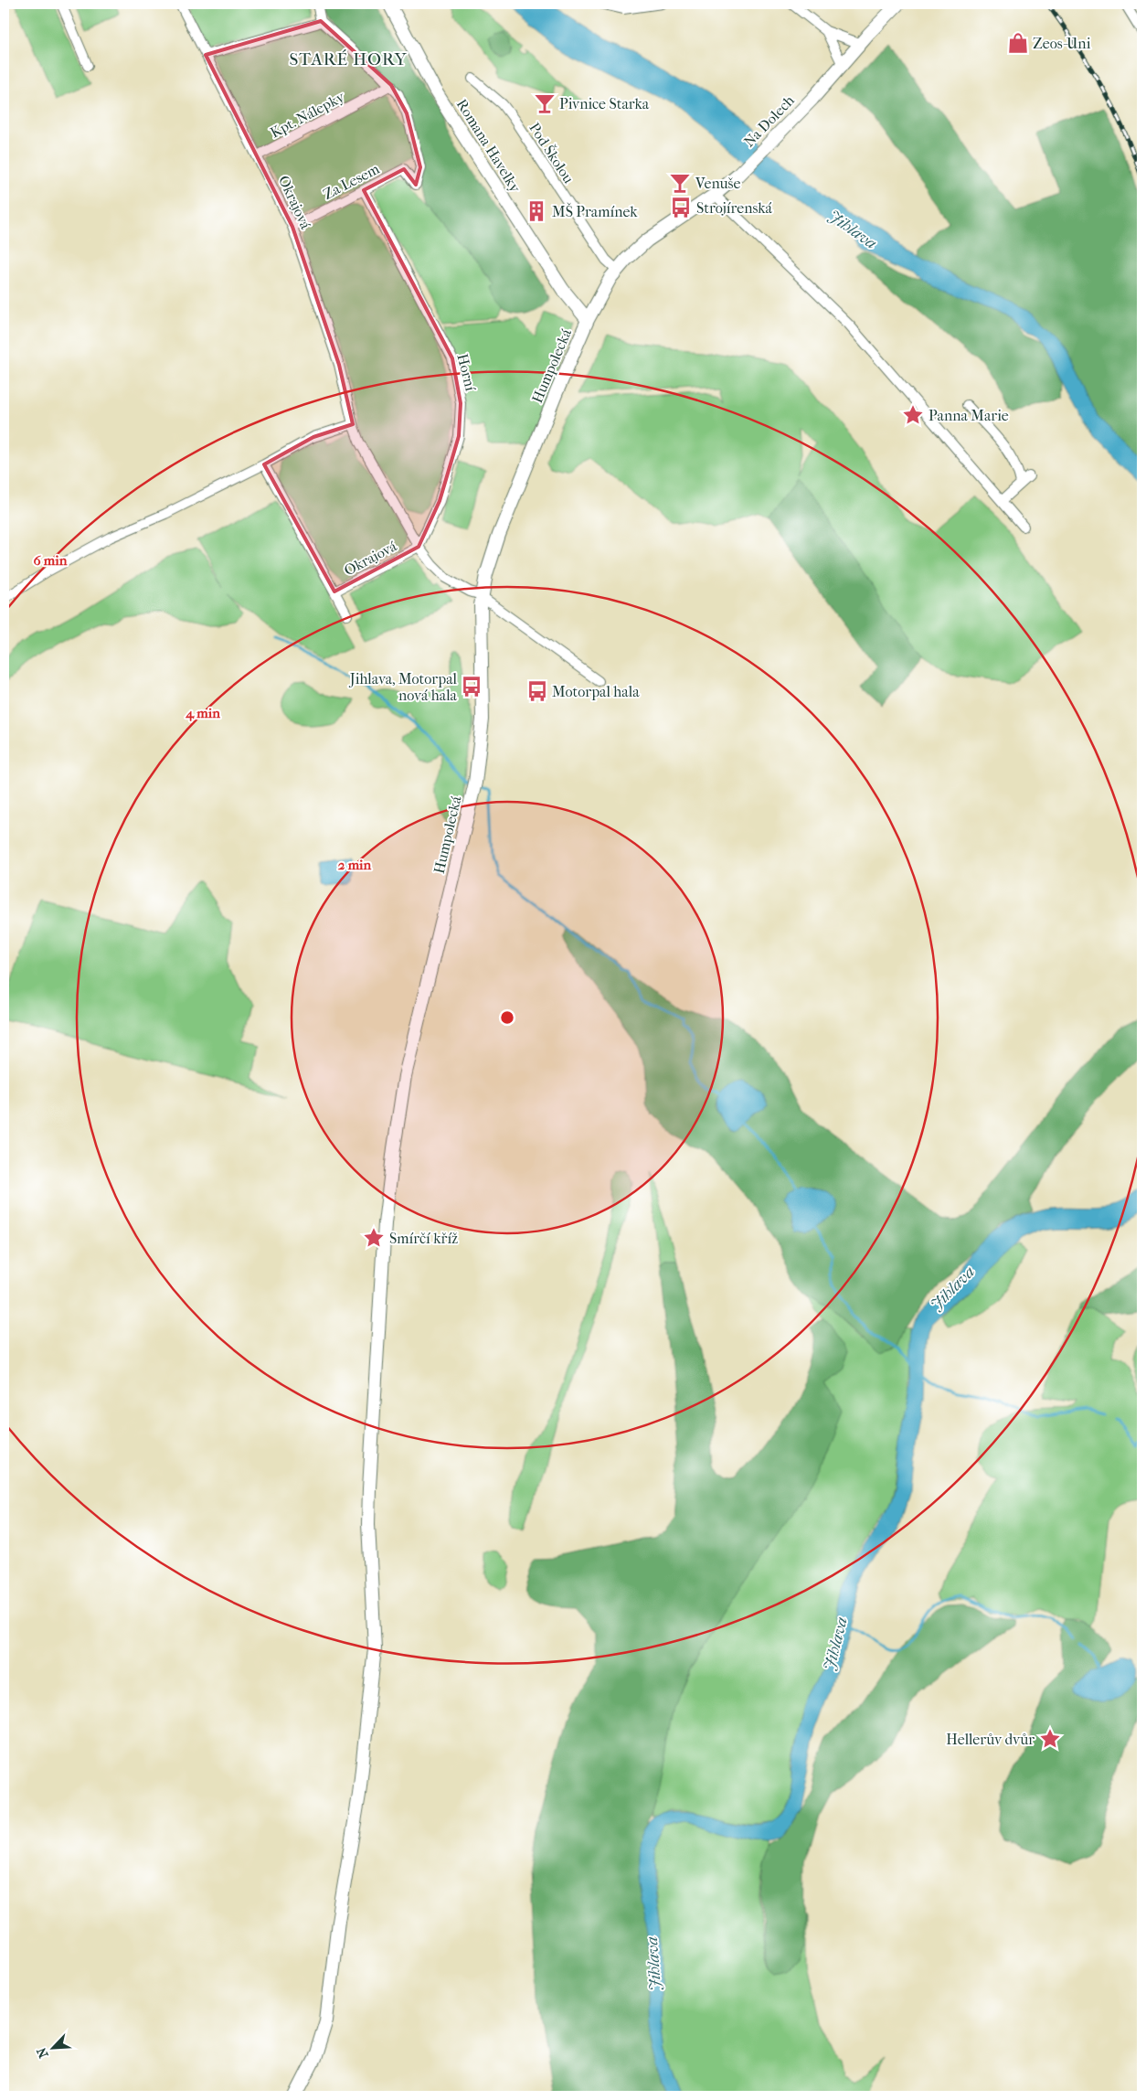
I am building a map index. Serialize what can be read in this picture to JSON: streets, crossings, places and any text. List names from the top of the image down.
{
  "streets": {
    "main road": ["Na Dolech", "Romana Havelky", "Humpolecká"],
    "street": [
      "Kpt. Nálepky",
      "Pod Školou",
      "Za Lesem",
      "Okrajová",
      "Horní"
    ]
  },
  "crossings": [
    ["Kpt. Nálepky", "Za Lesem"],
    ["Kpt. Nálepky", "Okrajová"],
    ["Na Dolech", "Humpolecká"],
    ["Romana Havelky", "Humpolecká"],
    ["Pod Školou", "Humpolecká"],
    ["Za Lesem", "Okrajová"],
    ["Za Lesem", "Horní"],
    ["Okrajová", "Humpolecká"],
    ["Okrajová", "Horní"]
  ],
  "districts": ["STARÉ HORY"],
  "water": ["Jihlava"],
  "places": {
    "shop": ["Zeos-Uni"],
    "bar": ["Pivnice Starka", "Venuše"],
    "bus stop": ["Strojírenská", "Jihlava, Motorpal nová hala", "Motorpal hala"],
    "building": ["MŠ Pramínek"],
    "place": ["Panna Marie", "Smírčí kříž", "Hellerův dvůr"]
  },
  "north": "bottom left",
  "rings": ["6 min", "4 min", "2 min"]
}
